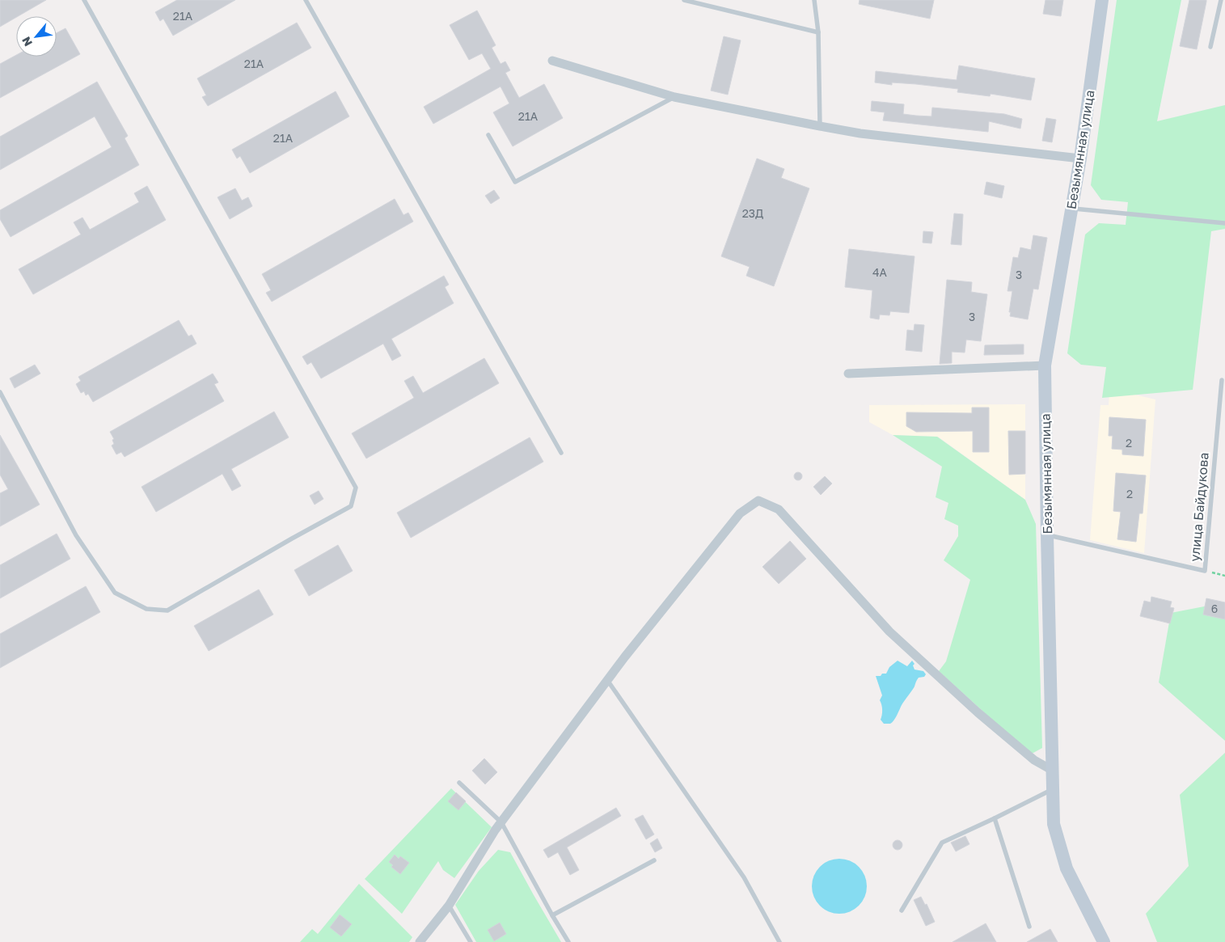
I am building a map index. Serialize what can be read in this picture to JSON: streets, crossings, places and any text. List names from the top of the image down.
{
  "streets": {
    "main road": ["Безымянная улица"],
    "lane": ["улица Байдукова"]
  },
  "crossings": [
    ["Безымянная улица", "улица Байдукова"]
  ],
  "house_numbers": [
    "21А",
    "21А",
    "21А",
    "21А",
    "23Д",
    "4А",
    "3",
    "3",
    "2",
    "2",
    "6"
  ],
  "north": "bottom left"
}
